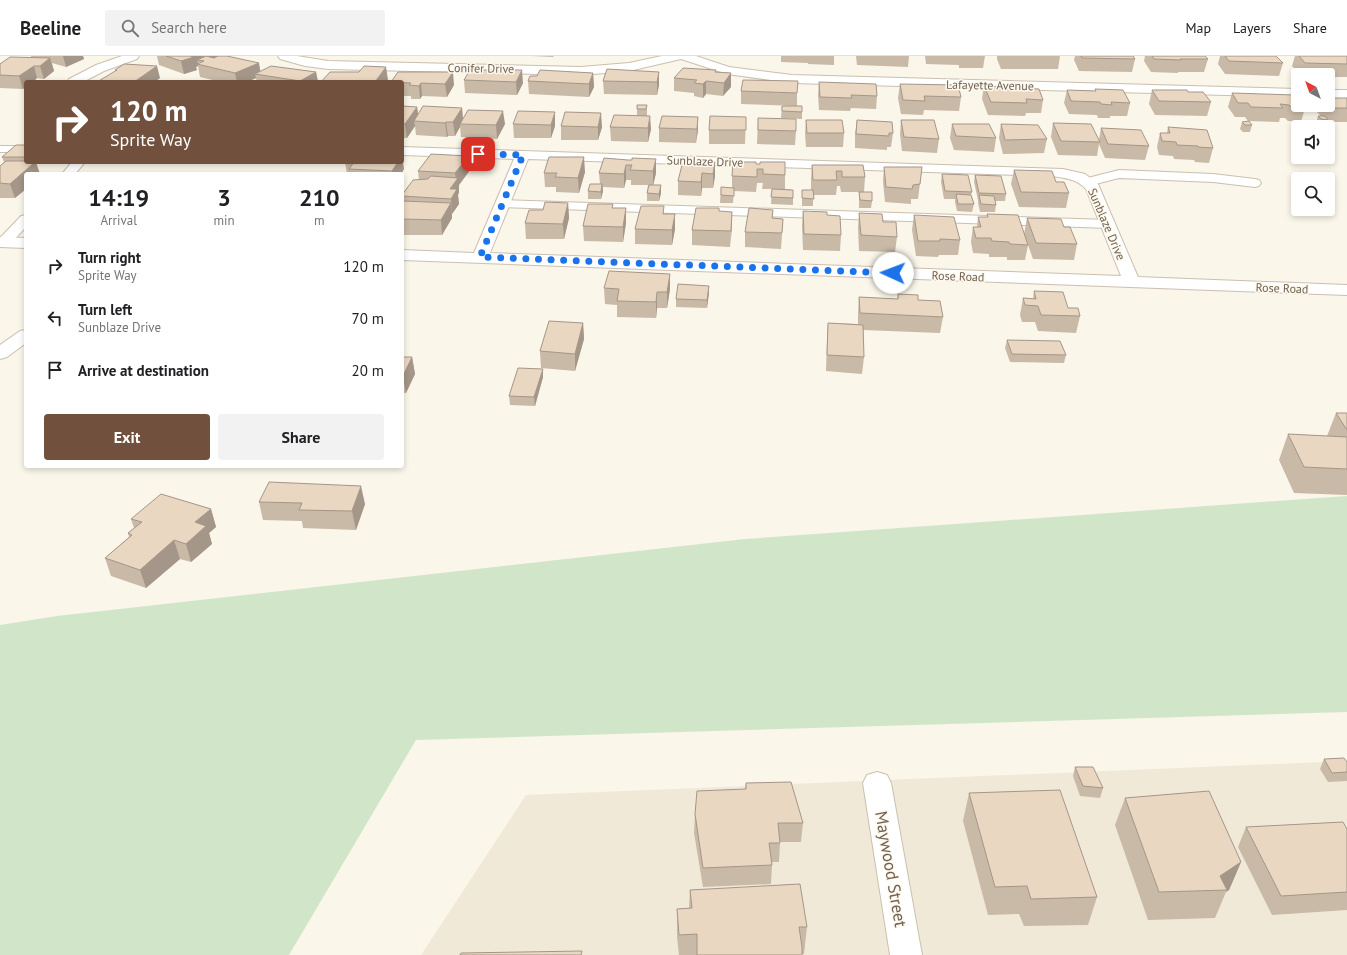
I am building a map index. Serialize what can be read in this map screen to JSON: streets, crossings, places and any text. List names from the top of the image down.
{
  "streets": {
    "street": [
      "Conifer Drive",
      "Lafayette Avenue",
      "Sunblaze Drive",
      "Rose Road",
      "Maywood Street"
    ]
  },
  "crossings": [
    ["Sunblaze Drive", "Rose Road"]
  ],
  "north": "top left",
  "page": {
    "header": "Beeline",
    "search": "Search here",
    "nav": ["Map", "Layers", "Share"],
    "turn": ["120 m", "Sprite Way"],
    "eta": [
      "14:19",
      "Arrival",
      "3",
      "min",
      "210",
      "m"
    ],
    "list": [
      {
        "name": "Turn right",
        "note": "Sprite Way",
        "value": "120 m"
      },
      {
        "name": "Turn left",
        "note": "Sunblaze Drive",
        "value": "70 m"
      },
      {
        "name": "Arrive at destination",
        "value": "20 m"
      }
    ],
    "buttons": ["Exit", "Share"]
  }
}
